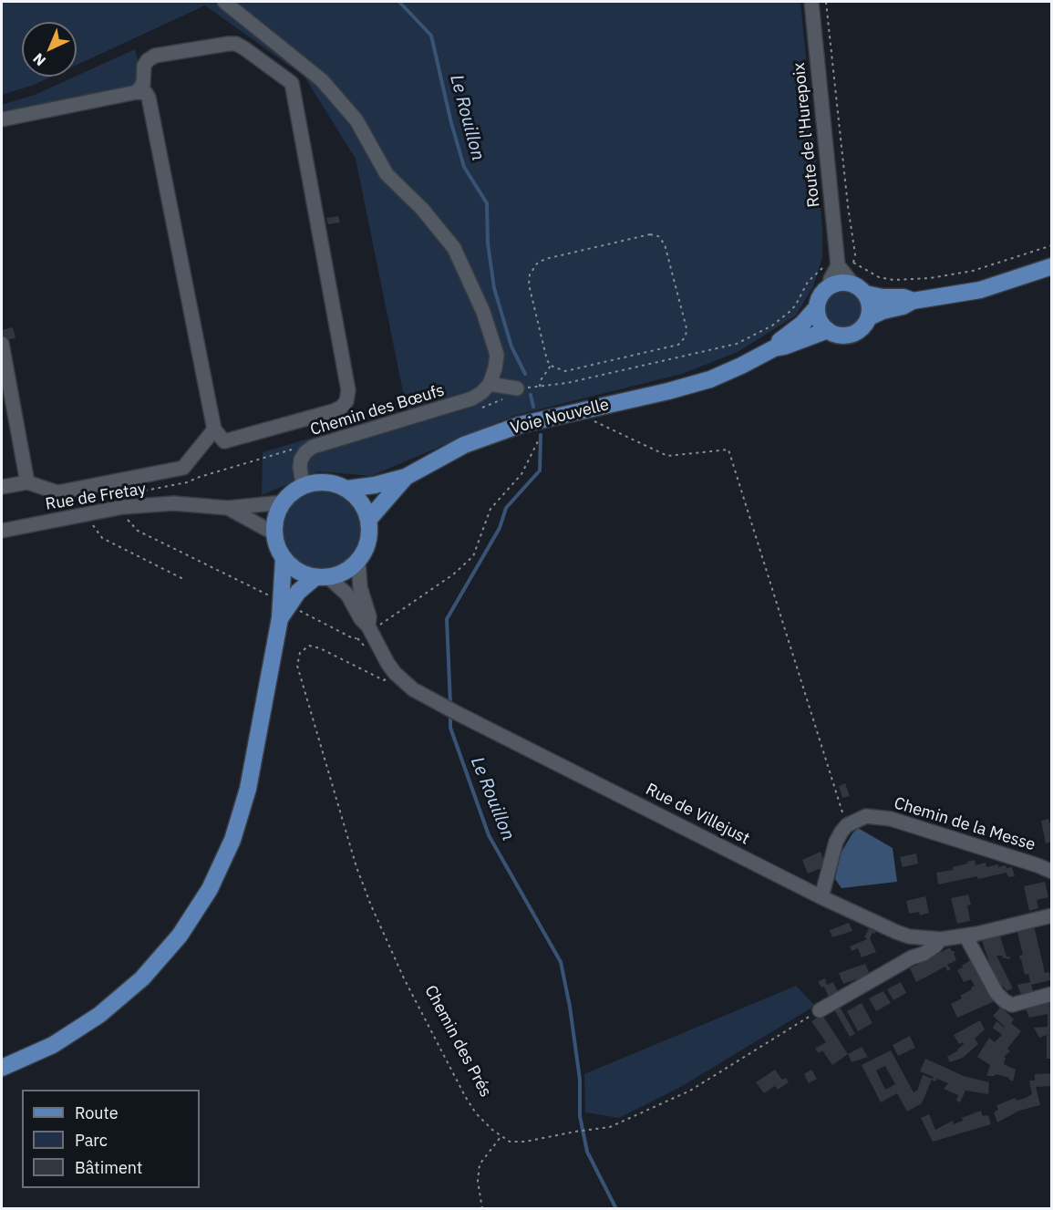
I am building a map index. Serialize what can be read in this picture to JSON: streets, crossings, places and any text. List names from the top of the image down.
{
  "streets": {
    "main road": ["Voie Nouvelle"],
    "street": [
      "Route de l'Hurepoix",
      "Chemin des Bœufs",
      "Rue de Fretay",
      "Rue de Villejust",
      "Chemin de la Messe"
    ],
    "path": ["Chemin des Prés"]
  },
  "crossings": [
    ["Chemin des Bœufs", "Voie Nouvelle"],
    ["Chemin des Bœufs", "Rue de Fretay"],
    ["Chemin des Bœufs", "Rue de Villejust"],
    ["Voie Nouvelle", "Rue de Fretay"],
    ["Voie Nouvelle", "Rue de Villejust"],
    ["Rue de Fretay", "Rue de Villejust"],
    ["Rue de Villejust", "Chemin des Prés"]
  ],
  "water": ["Le Rouillon"],
  "legend": ["Route", "Parc", "Bâtiment"],
  "north": "bottom left"
}
